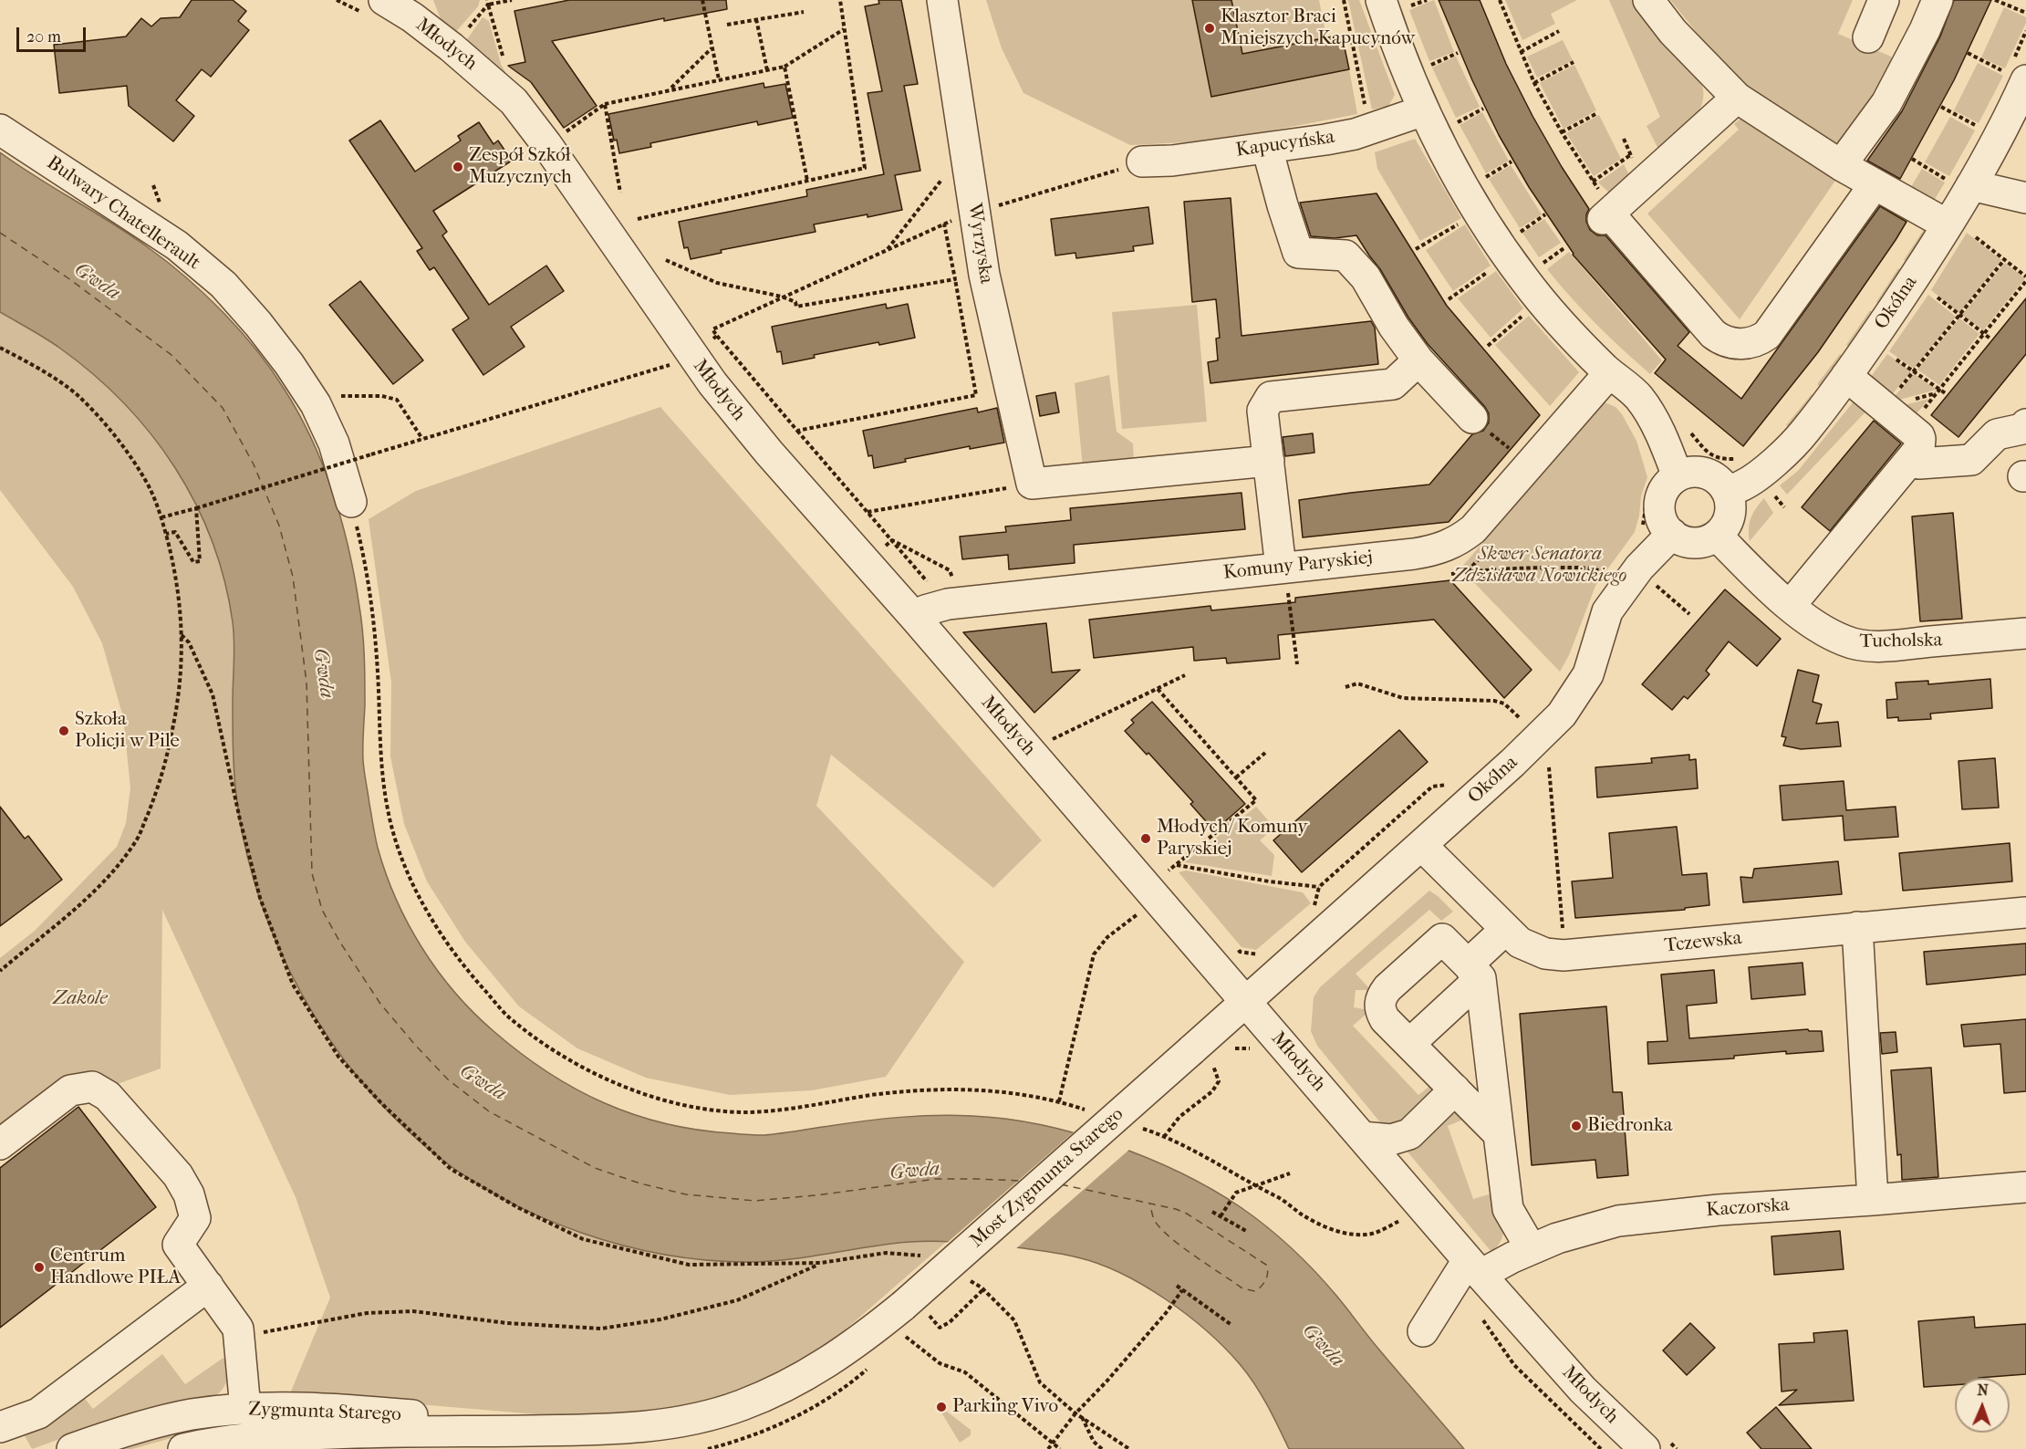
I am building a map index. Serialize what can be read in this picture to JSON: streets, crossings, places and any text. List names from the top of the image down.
{
  "streets": {
    "street": [
      "Młodych",
      "Kapucyńska",
      "Bulwary Chatellerault",
      "Wyrzyska",
      "Okólna",
      "Komuny Paryskiej",
      "Tucholska",
      "Tczewska",
      "Most Zygmunta Starego",
      "Kaczorska",
      "Zygmunta Starego"
    ]
  },
  "crossings": [
    ["Młodych", "Okólna"],
    ["Młodych", "Komuny Paryskiej"],
    ["Młodych", "Kaczorska"],
    ["Okólna", "Tucholska"],
    ["Okólna", "Tczewska"],
    ["Most Zygmunta Starego", "Zygmunta Starego"]
  ],
  "water": ["Gwda"],
  "parks": ["Skwer Senatora Zdzisława Nowickiego", "Zakole"],
  "places": [
    "Klasztor Braci Mniejszych Kapucynów",
    "Zespół Szkół Muzycznych",
    "Szkoła Policji w Pile",
    "Młodych/ Komuny Paryskiej",
    "Biedronka",
    "Centrum Handlowe PIŁA",
    "Parking Vivo"
  ],
  "scale_bar": "20 m",
  "north": "top"
}
